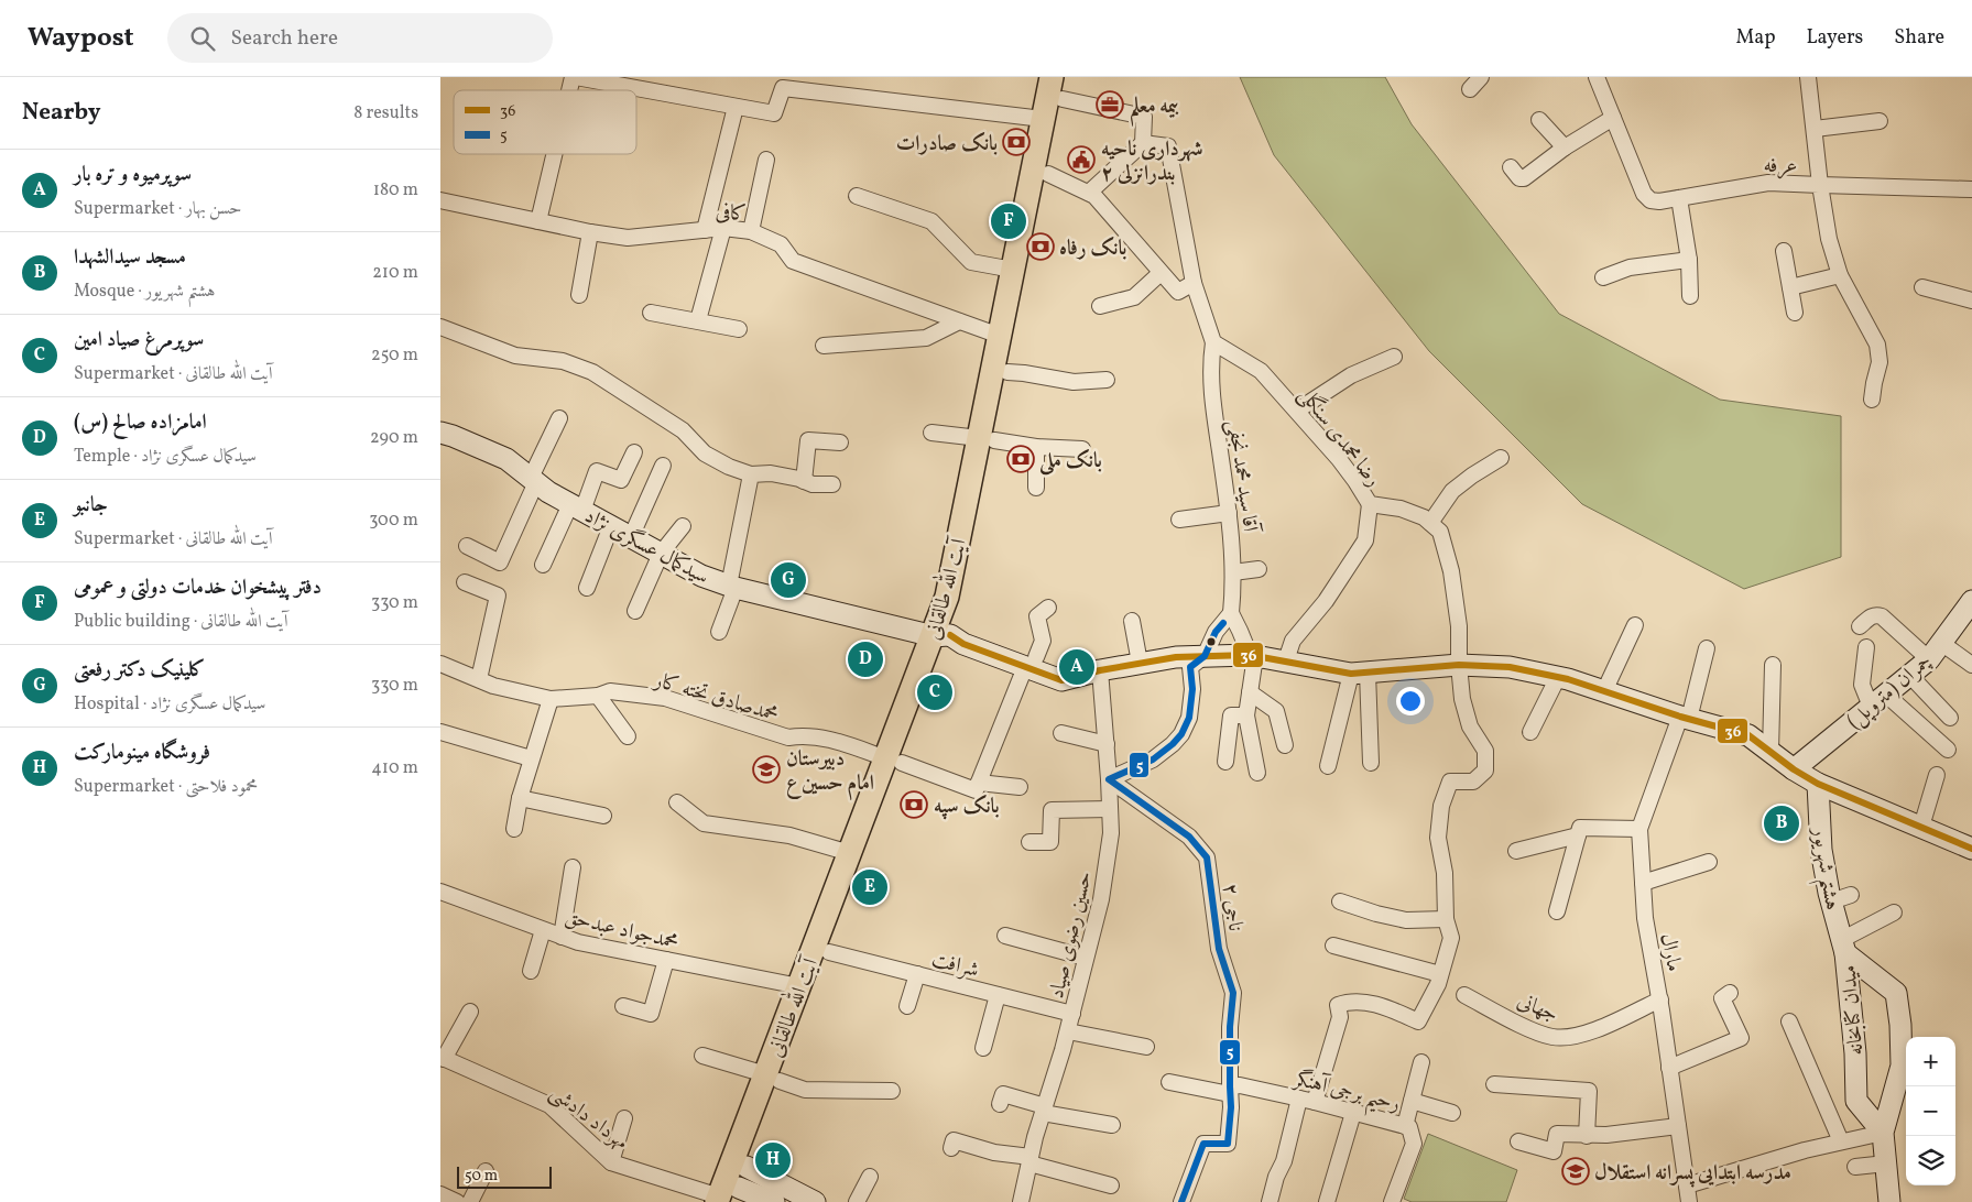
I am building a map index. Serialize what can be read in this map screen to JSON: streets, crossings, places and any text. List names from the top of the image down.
{
  "streets": {
    "main road": ["آیت الله طالقانی"],
    "street": [
      "عرفه",
      "کافی",
      "رضا محمدی سنگلی",
      "آقا سید محمد نجفی",
      "سیدکمال عسگری نژاد",
      "چمران (متروپل)",
      "محمدصادق تخته کار",
      "هشتم شهریور",
      "ناجی ۲",
      "محمدجواد عبدحق",
      "حسین رضوی صیاد",
      "مارال",
      "شرافت",
      "جهانی",
      "میدان کتابخانه",
      "رحیم برجی آهنگر",
      "مهرداد دادشی"
    ]
  },
  "crossings": [
    ["کافی", "آیت الله طالقانی"],
    ["رضا محمدی سنگلی", "آقا سید محمد نجفی"],
    ["سیدکمال عسگری نژاد", "آیت الله طالقانی"],
    ["سیدکمال عسگری نژاد", "چمران (متروپل)"],
    ["سیدکمال عسگری نژاد", "هشتم شهریور"],
    ["سیدکمال عسگری نژاد", "حسین رضوی صیاد"],
    ["سیدکمال عسگری نژاد", "مارال"],
    ["آیت الله طالقانی", "محمدصادق تخته کار"],
    ["آیت الله طالقانی", "محمدجواد عبدحق"],
    ["آیت الله طالقانی", "شرافت"],
    ["آیت الله طالقانی", "مهرداد دادشی"],
    ["هشتم شهریور", "میدان کتابخانه"],
    ["ناجی ۲", "حسین رضوی صیاد"],
    ["ناجی ۲", "رحیم برجی آهنگر"],
    ["حسین رضوی صیاد", "شرافت"],
    ["مارال", "جهانی"]
  ],
  "places": {
    "office": ["بیمه معلم"],
    "bank": [
      "بانک صادرات",
      "بانک رفاه",
      "بانک ملی",
      "بانک سپه"
    ],
    "public building": ["شهرداری ناحیه ۲ بندرانزلی"],
    "school or university": ["دبیرستان امام حسین ع", "مدرسه ابتدایی پسرانه استقلال"]
  },
  "lines": ["transit line 5", "transit line 36"],
  "legend": ["36", "5"],
  "scale_bar": "50 m",
  "page": {
    "header": "Waypost",
    "search": "Search here",
    "nav": ["Map", "Layers", "Share"],
    "heading": ["Nearby", "8 results"],
    "list": [
      {
        "mark": "A",
        "name": "سوپرمیوه و تره بار",
        "note": "Supermarket · حسن بهار",
        "value": "180 m"
      },
      {
        "mark": "B",
        "name": "مسجد سیدالشهدا",
        "note": "Mosque · هشتم شهریور",
        "value": "210 m"
      },
      {
        "mark": "C",
        "name": "سوپرمرغ صیاد امین",
        "note": "Supermarket · آیت الله طالقانی",
        "value": "250 m"
      },
      {
        "mark": "D",
        "name": "امامزاده صالح (س)",
        "note": "Temple · سیدکمال عسگری نژاد",
        "value": "290 m"
      },
      {
        "mark": "E",
        "name": "جانبو",
        "note": "Supermarket · آیت الله طالقانی",
        "value": "300 m"
      },
      {
        "mark": "F",
        "name": "دفتر پیشخوان خدمات دولتی و عمومی",
        "note": "Public building · آیت الله طالقانی",
        "value": "330 m"
      },
      {
        "mark": "G",
        "name": "کلینیک دکتر رفعتی",
        "note": "Hospital · سیدکمال عسگری نژاد",
        "value": "330 m"
      },
      {
        "mark": "H",
        "name": "فروشگاه مینومارکت",
        "note": "Supermarket · محمود فلاحتی",
        "value": "410 m"
      }
    ],
    "pins": [
      "F",
      "G",
      "D",
      "A",
      "C",
      "B",
      "E",
      "H"
    ],
    "map_buttons": ["+", "−"],
    "scale": "50 m"
  }
}
